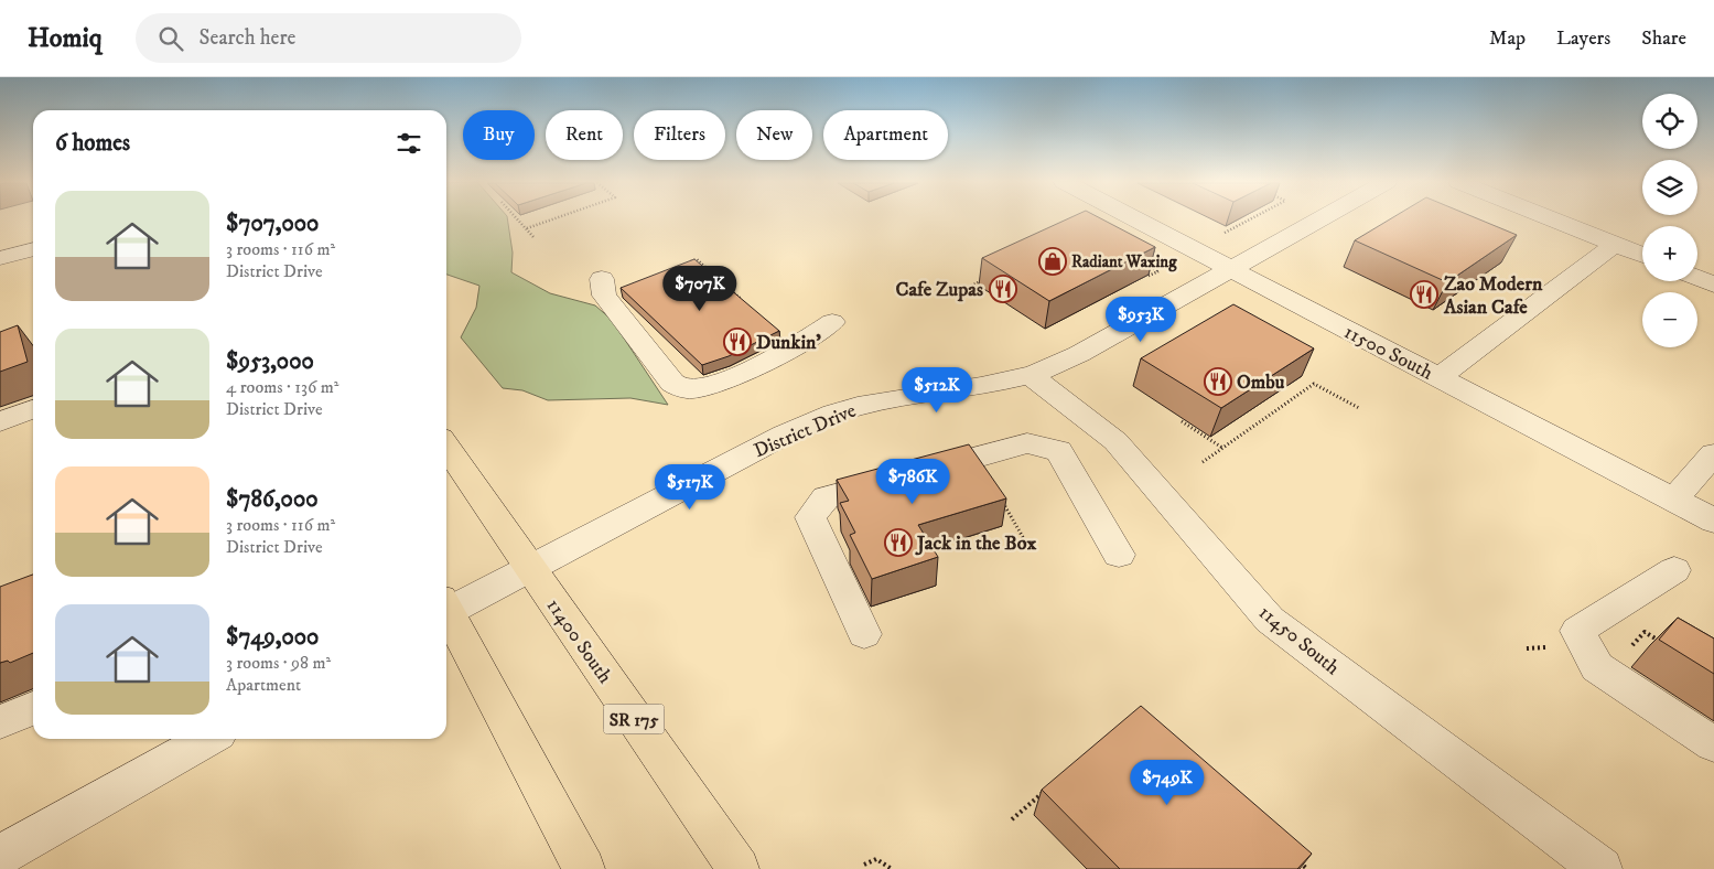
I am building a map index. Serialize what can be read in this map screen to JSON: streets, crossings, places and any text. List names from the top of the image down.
{
  "streets": {
    "main road": ["11400 South", "SR 175"],
    "street": ["11500 South", "District Drive", "11450 South"]
  },
  "crossings": [
    ["11500 South", "District Drive"],
    ["District Drive", "11450 South"],
    ["District Drive", "11400 South"]
  ],
  "places": {
    "shop": ["Radiant Waxing"],
    "restaurant": [
      "Cafe Zupas",
      "Zao Modern Asian Cafe",
      "Dunkin'",
      "Ombu",
      "Jack in the Box"
    ]
  },
  "page": {
    "header": "Homiq",
    "search": "Search here",
    "nav": ["Map", "Layers", "Share"],
    "map_buttons": ["+", "−"],
    "chip": [
      "Buy",
      "Rent",
      "Filters",
      "New",
      "Apartment"
    ],
    "heading": "6 homes",
    "list": [
      {
        "name": "$707,000",
        "note": "3 rooms · 116 m² · District Drive"
      },
      {
        "name": "$953,000",
        "note": "4 rooms · 136 m² · District Drive"
      },
      {
        "name": "$786,000",
        "note": "3 rooms · 116 m² · District Drive"
      },
      {
        "name": "$749,000",
        "note": "3 rooms · 98 m² · Apartment"
      }
    ],
    "price": [
      "$707K",
      "$953K",
      "$512K",
      "$786K",
      "$517K",
      "$749K"
    ]
  }
}
